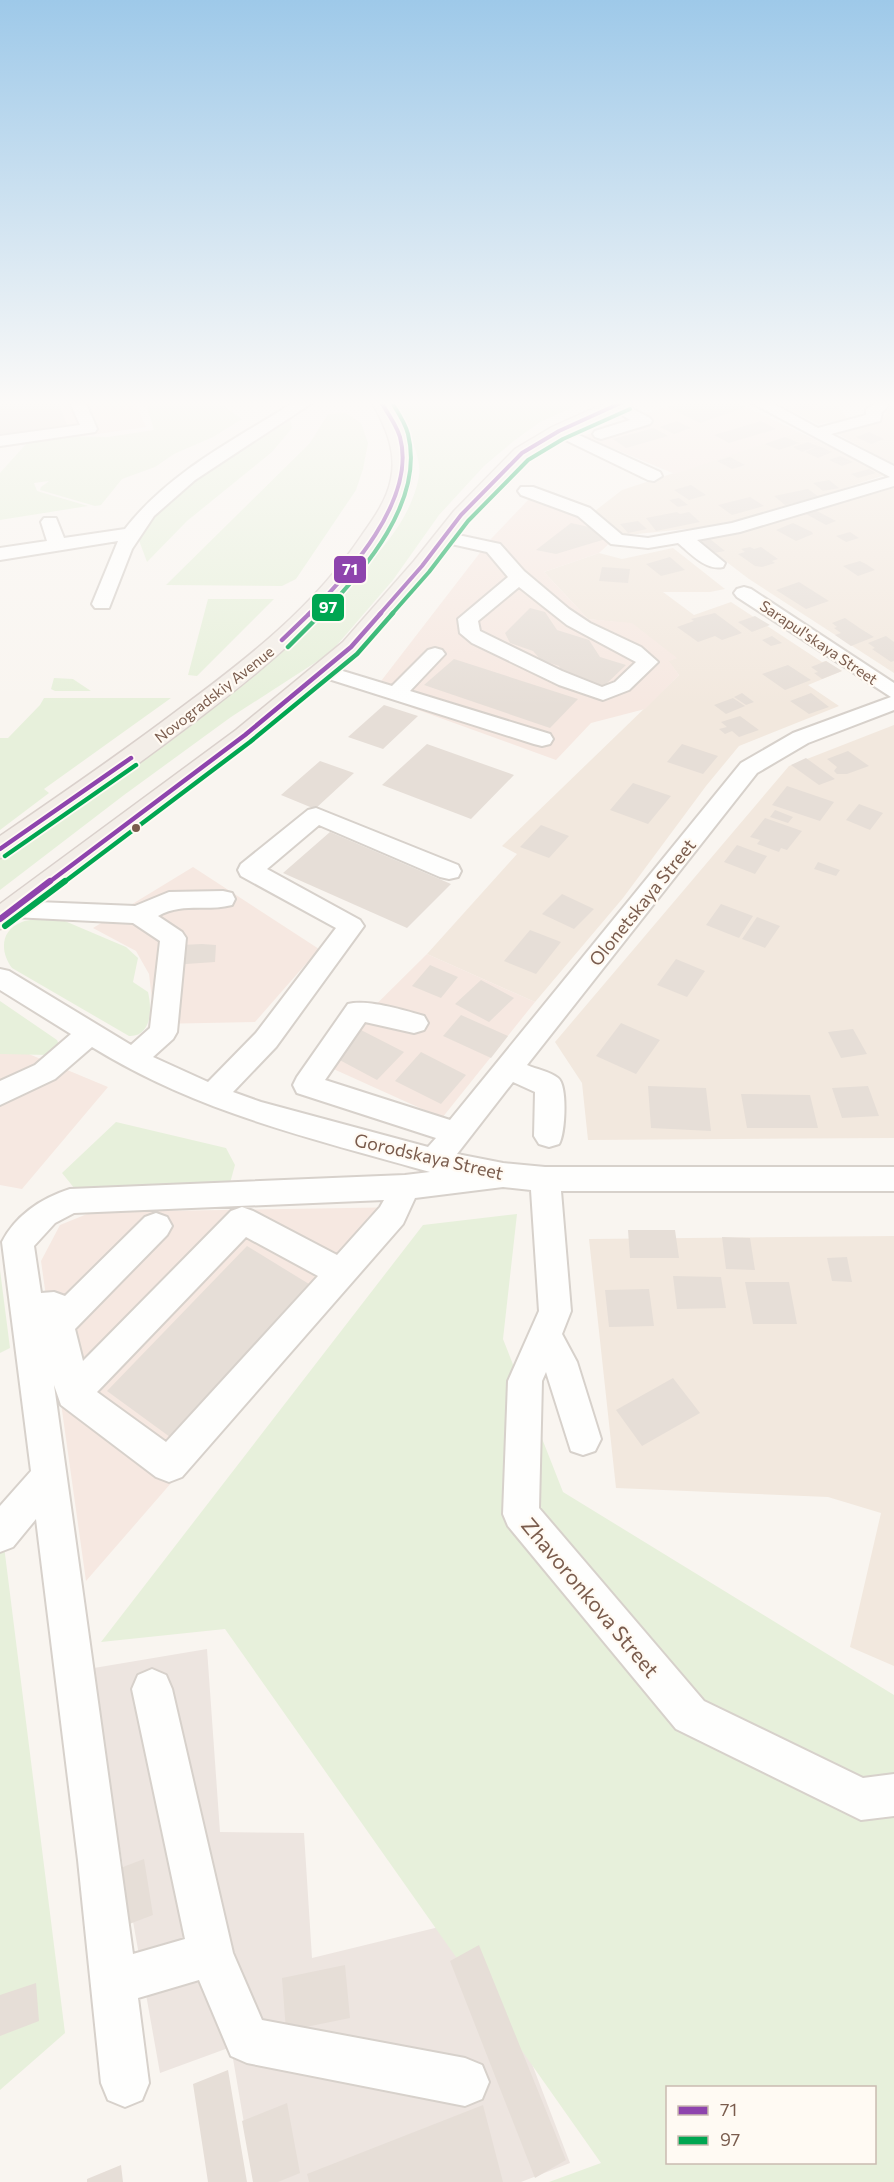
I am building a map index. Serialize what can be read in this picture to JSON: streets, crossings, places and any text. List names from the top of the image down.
{
  "streets": {
    "main road": ["Novogradskiy Avenue"],
    "street": [
      "Sarapul'skaya Street",
      "Olonetskaya Street",
      "Gorodskaya Street",
      "Zhavoronkova Street"
    ]
  },
  "crossings": [
    ["Olonetskaya Street", "Gorodskaya Street"],
    ["Gorodskaya Street", "Zhavoronkova Street"]
  ],
  "lines": ["transit line 71", "transit line 97"],
  "legend": ["71", "97"]
}
